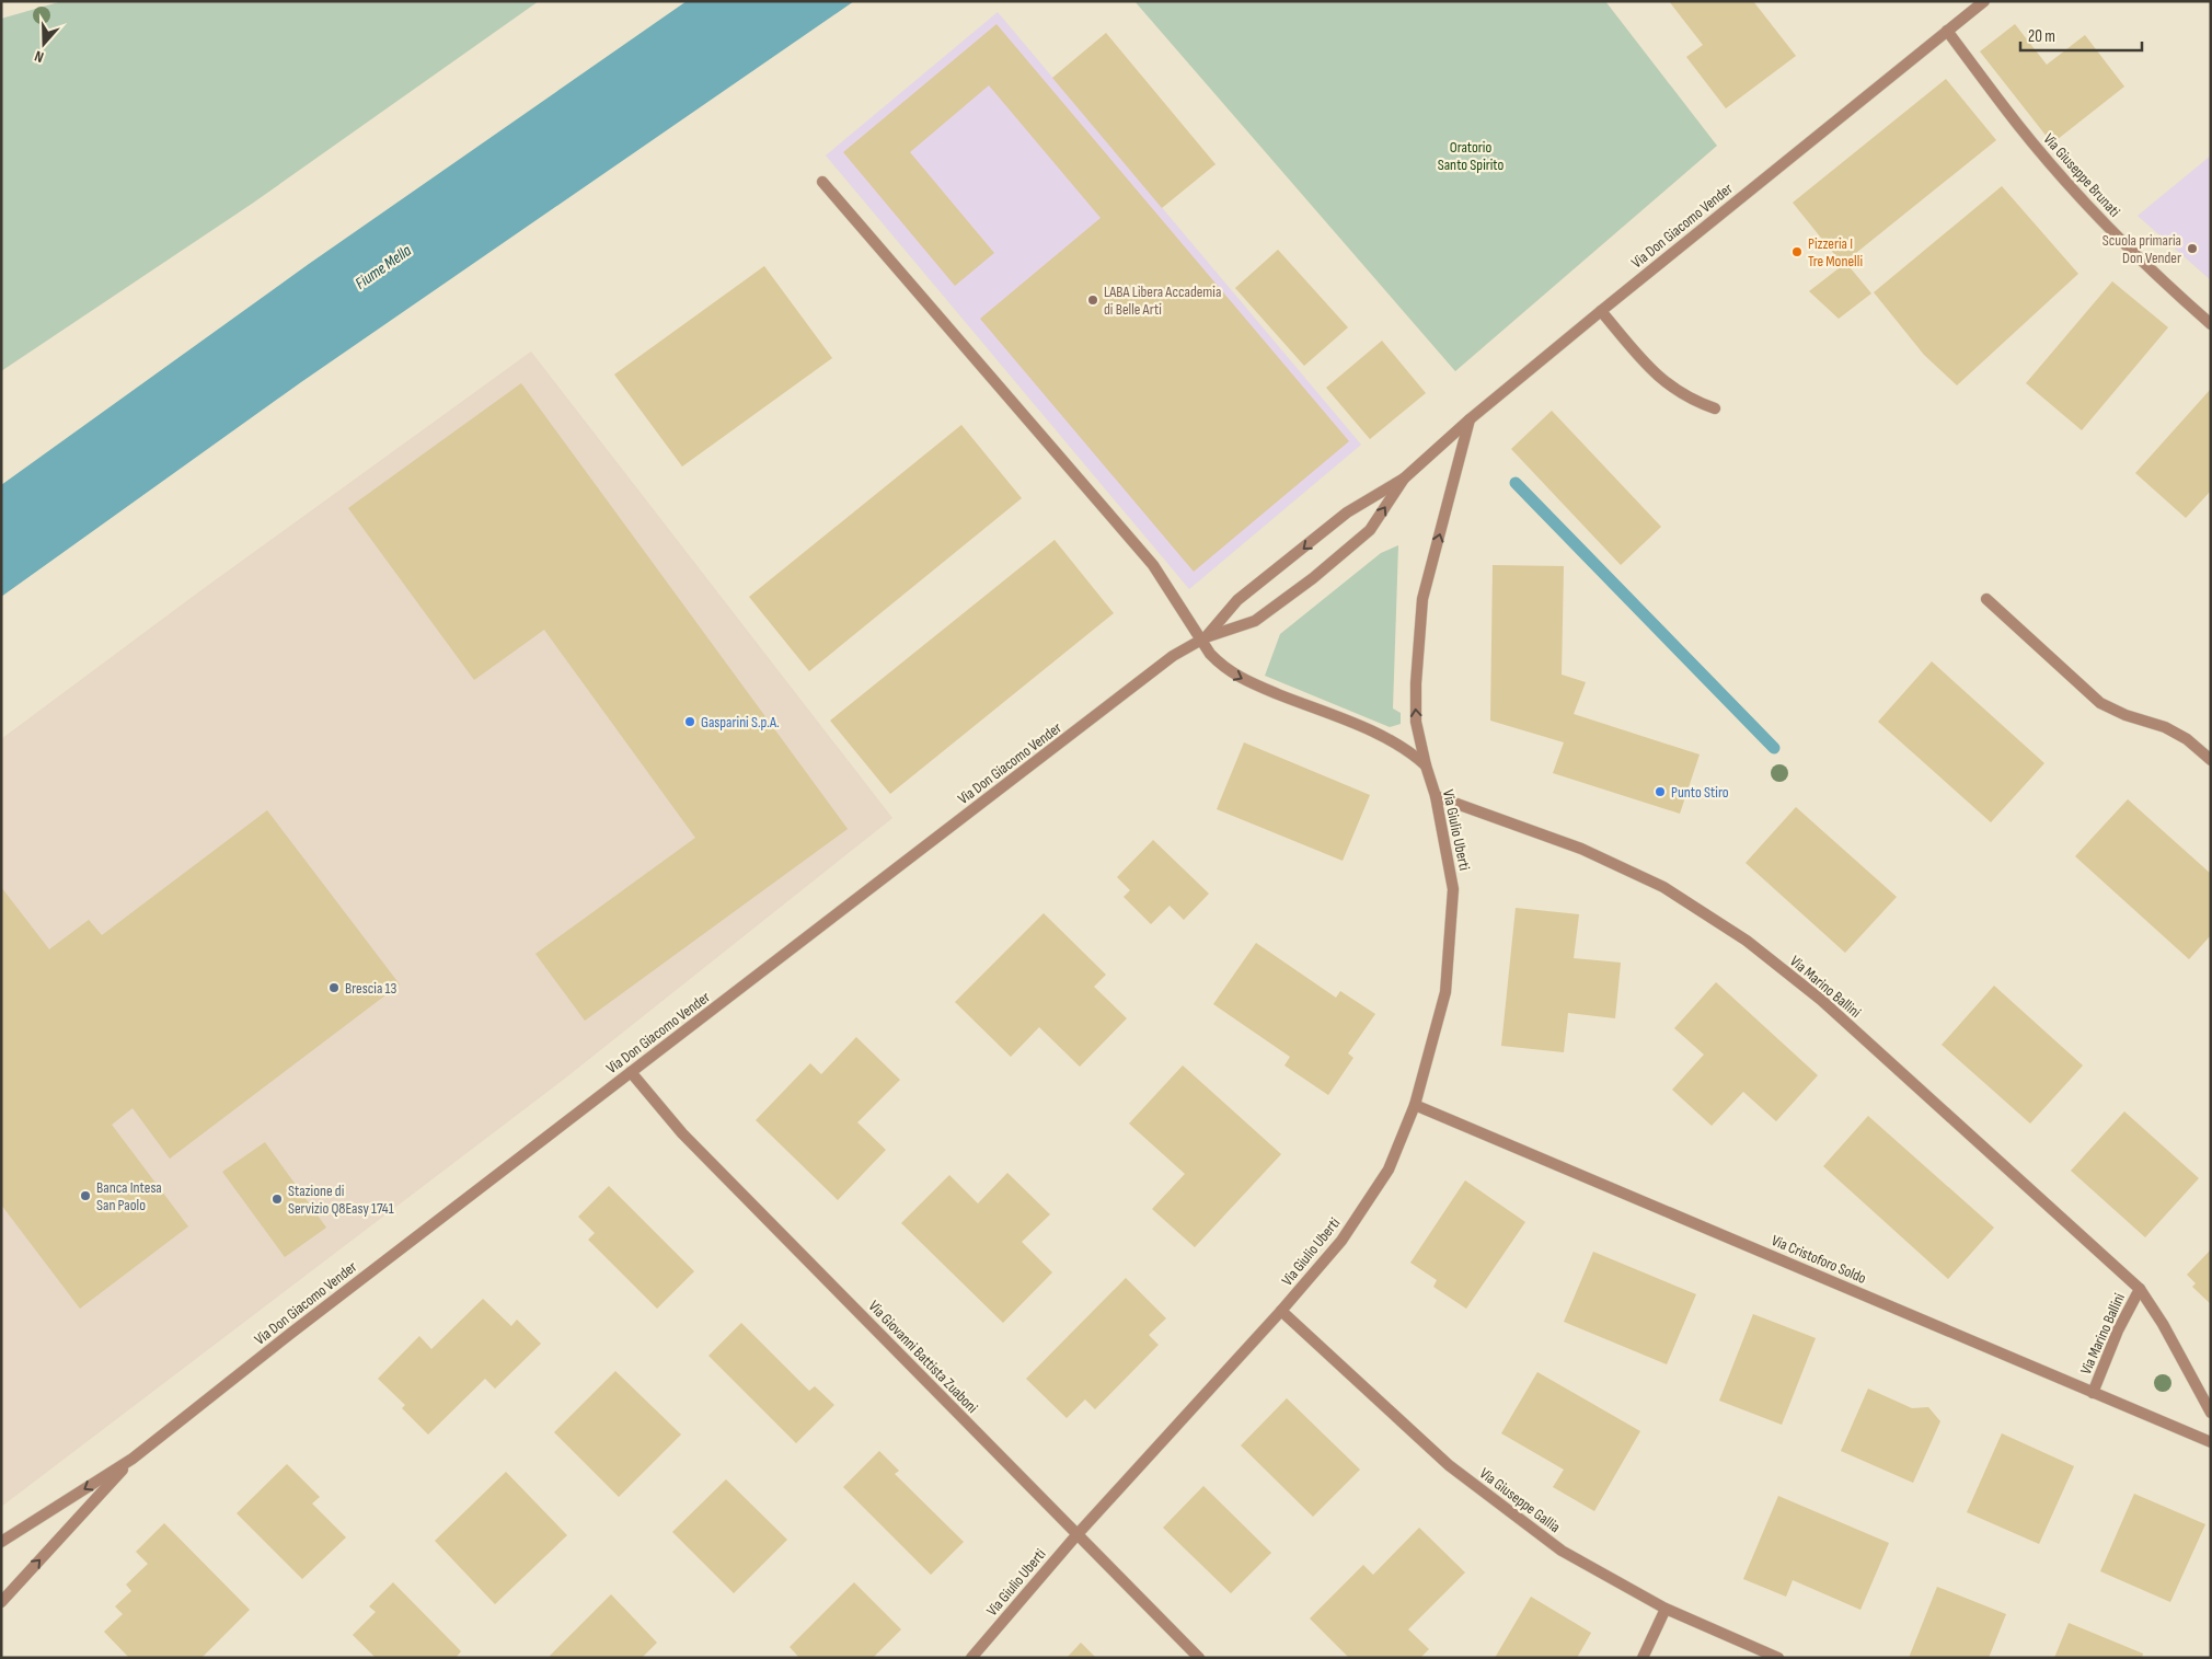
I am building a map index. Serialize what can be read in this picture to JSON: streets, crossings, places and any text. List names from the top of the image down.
{
  "streets": {
    "street": [
      "Via Giuseppe Brunati",
      "Via Don Giacomo Vender",
      "Via Giulio Uberti",
      "Via Marino Ballini",
      "Via Cristoforo Soldo",
      "Via Giovanni Battista Zuaboni",
      "Via Giuseppe Gallia"
    ]
  },
  "crossings": [
    ["Via Giuseppe Brunati", "Via Don Giacomo Vender"],
    ["Via Don Giacomo Vender", "Via Giulio Uberti"],
    ["Via Don Giacomo Vender", "Via Giovanni Battista Zuaboni"],
    ["Via Giulio Uberti", "Via Marino Ballini"],
    ["Via Giulio Uberti", "Via Cristoforo Soldo"],
    ["Via Giulio Uberti", "Via Giovanni Battista Zuaboni"],
    ["Via Giulio Uberti", "Via Giuseppe Gallia"],
    ["Via Marino Ballini", "Via Cristoforo Soldo"]
  ],
  "water": ["Fiume Mella"],
  "parks": ["Oratorio Santo Spirito"],
  "places": [
    "Scuola primaria Don Vender",
    "Pizzeria I Tre Monelli",
    "LABA Libera Accademia di Belle Arti",
    "Gasparini S.p.A.",
    "Punto Stiro",
    "Brescia 13",
    "Banca Intesa San Paolo",
    "Stazione di Servizio Q8Easy 1741"
  ],
  "scale_bar": "20 m",
  "north": "bottom"
}
